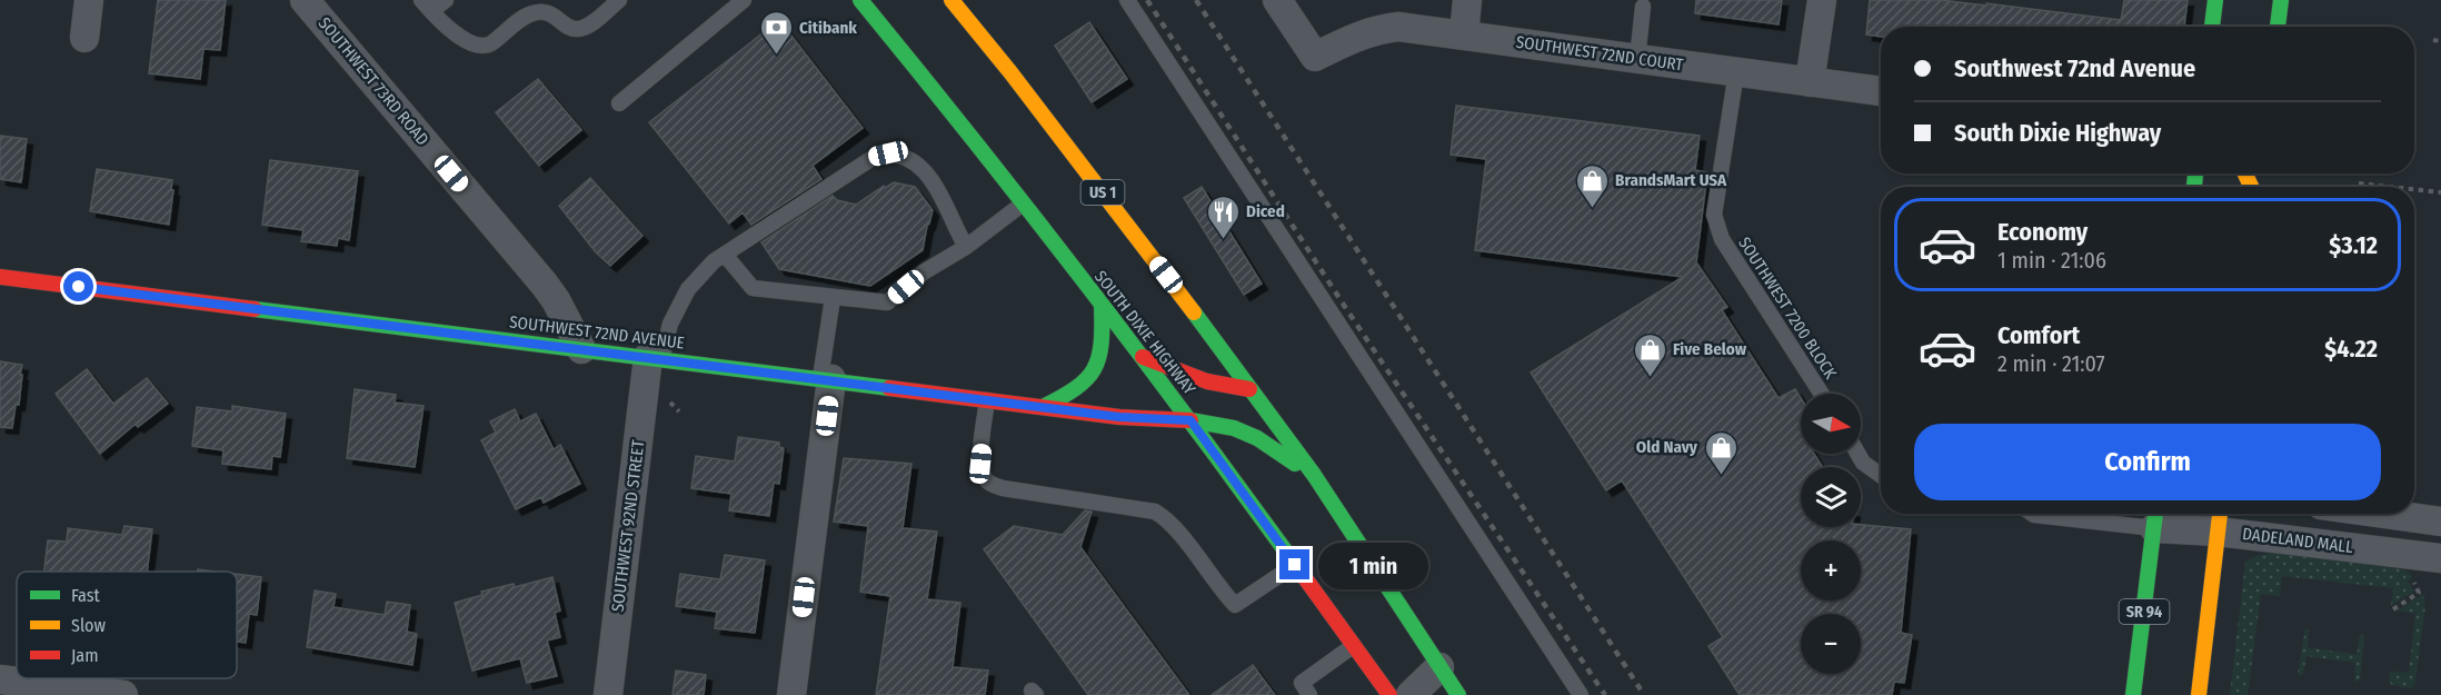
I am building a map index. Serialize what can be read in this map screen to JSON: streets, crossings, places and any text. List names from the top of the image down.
{
  "streets": {
    "main road": [
      "US 1",
      "SOUTHWEST 72ND AVENUE",
      "SOUTH DIXIE HIGHWAY",
      "SR 94"
    ],
    "street": [
      "SOUTHWEST 72ND COURT",
      "SOUTHWEST 73RD ROAD",
      "SOUTHWEST 92ND STREET",
      "DADELAND MALL"
    ],
    "lane": ["SOUTHWEST 7200 BLOCK"]
  },
  "crossings": [
    ["SOUTHWEST 72ND COURT", "SOUTHWEST 7200 BLOCK"],
    ["SOUTHWEST 73RD ROAD", "SOUTHWEST 72ND AVENUE"],
    ["US 1", "SOUTHWEST 72ND AVENUE"],
    ["SOUTHWEST 72ND AVENUE", "SOUTH DIXIE HIGHWAY"],
    ["SOUTHWEST 72ND AVENUE", "SOUTHWEST 92ND STREET"],
    ["DADELAND MALL", "SR 94"]
  ],
  "places": {
    "bank": ["Citibank"],
    "shop": ["BrandsMart USA", "Five Below", "Old Navy"],
    "restaurant": ["Diced"]
  },
  "legend": ["Fast", "Slow", "Jam"],
  "north": "right",
  "page": {
    "banner": ["Southwest 72nd Avenue", "South Dixie Highway"],
    "list": [
      {
        "name": "Economy",
        "note": "1 min · 21:06",
        "value": "$3.12"
      },
      {
        "name": "Comfort",
        "note": "2 min · 21:07",
        "value": "$4.22"
      }
    ],
    "map_buttons": ["+", "−"],
    "buttons": "Confirm",
    "bubble": "1 min"
  }
}
